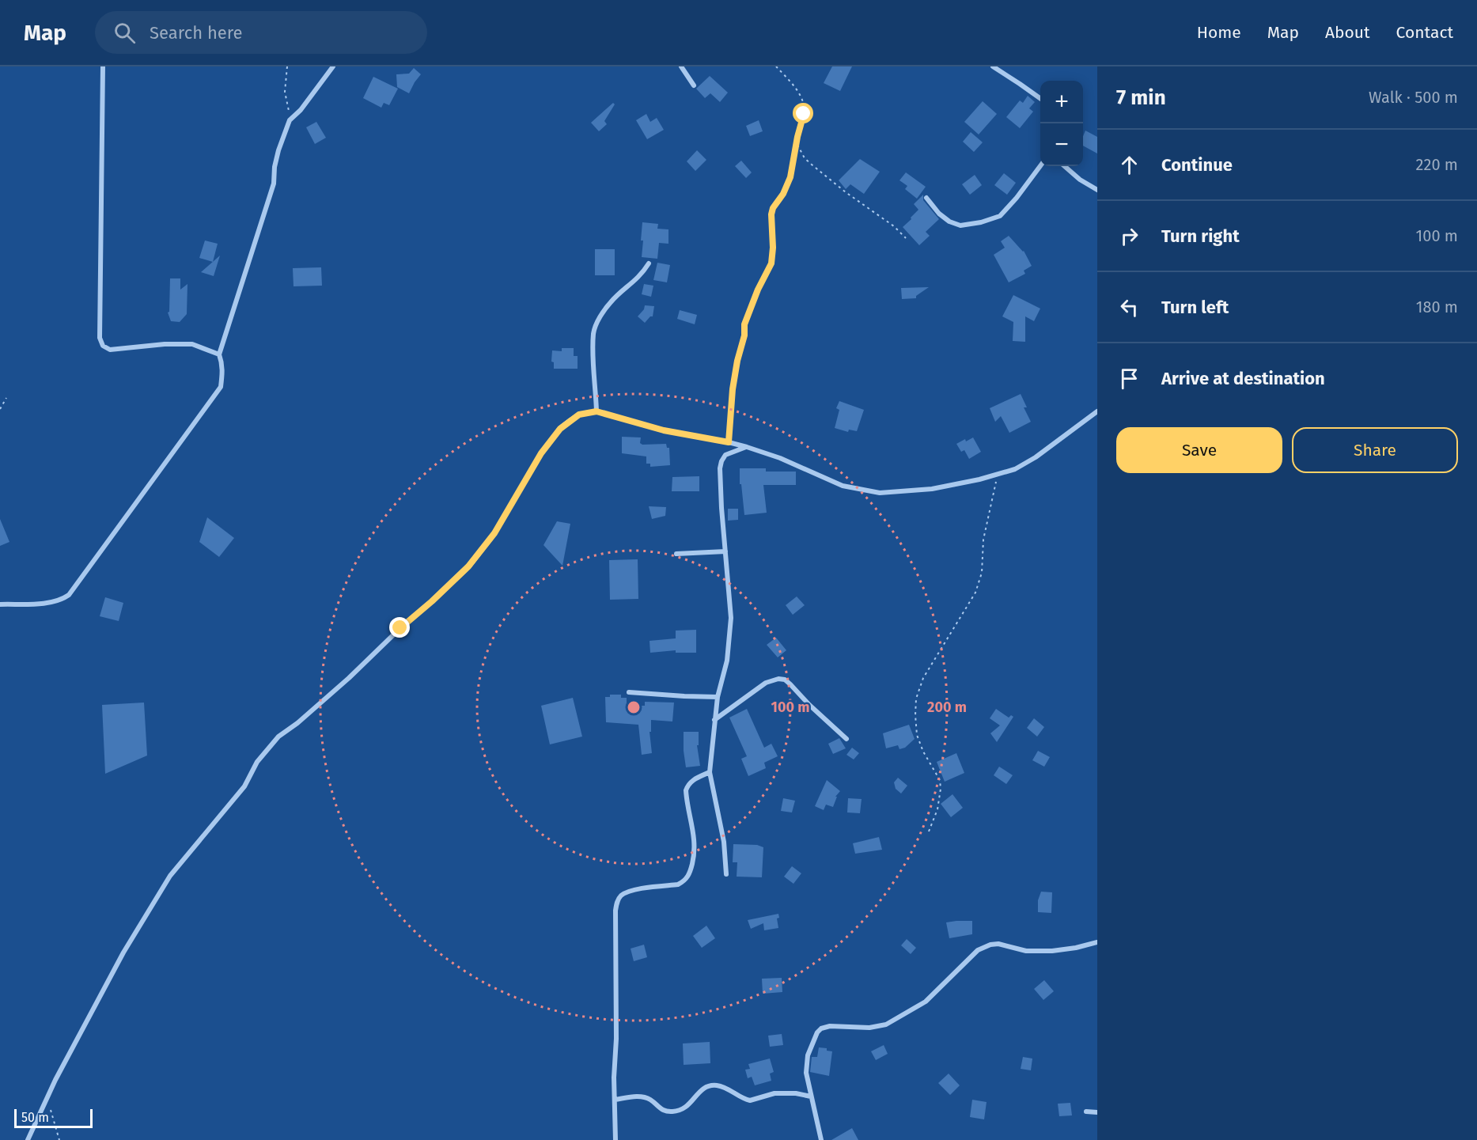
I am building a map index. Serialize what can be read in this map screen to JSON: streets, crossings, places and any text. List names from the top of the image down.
{
  "scale_bar": "50 m",
  "page": {
    "header": "Map",
    "search": "Search here",
    "nav": [
      "Home",
      "Map",
      "About",
      "Contact"
    ],
    "heading": ["7 min", "Walk · 500 m"],
    "map_buttons": ["+", "−"],
    "list": [
      ["Continue", "220 m"],
      ["Turn right", "100 m"],
      ["Turn left", "180 m"],
      "Arrive at destination"
    ],
    "buttons": ["Save", "Share"],
    "scale": "50 m"
  },
  "rings": ["100 m", "200 m"]
}
